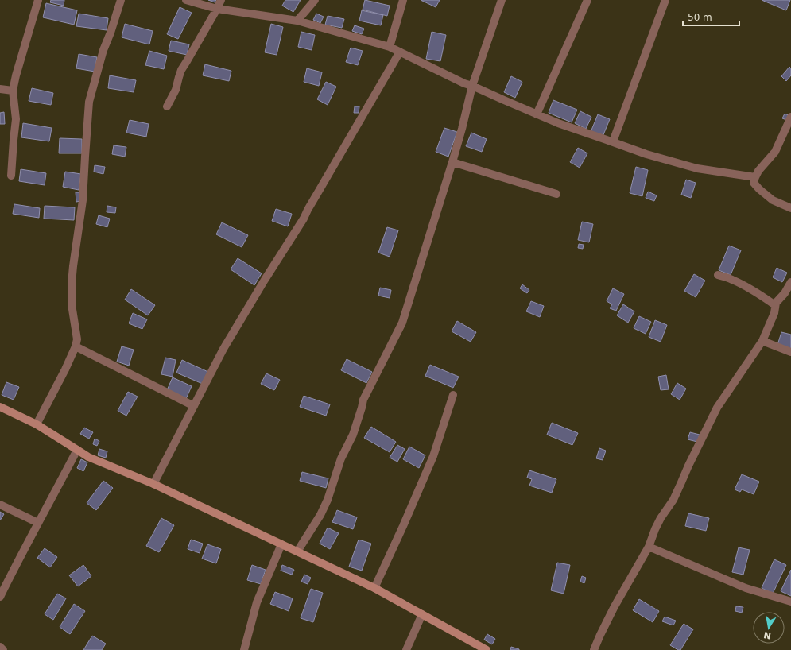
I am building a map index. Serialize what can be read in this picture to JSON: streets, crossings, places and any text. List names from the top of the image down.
{
  "scale_bar": "50 m",
  "north": "bottom"
}
